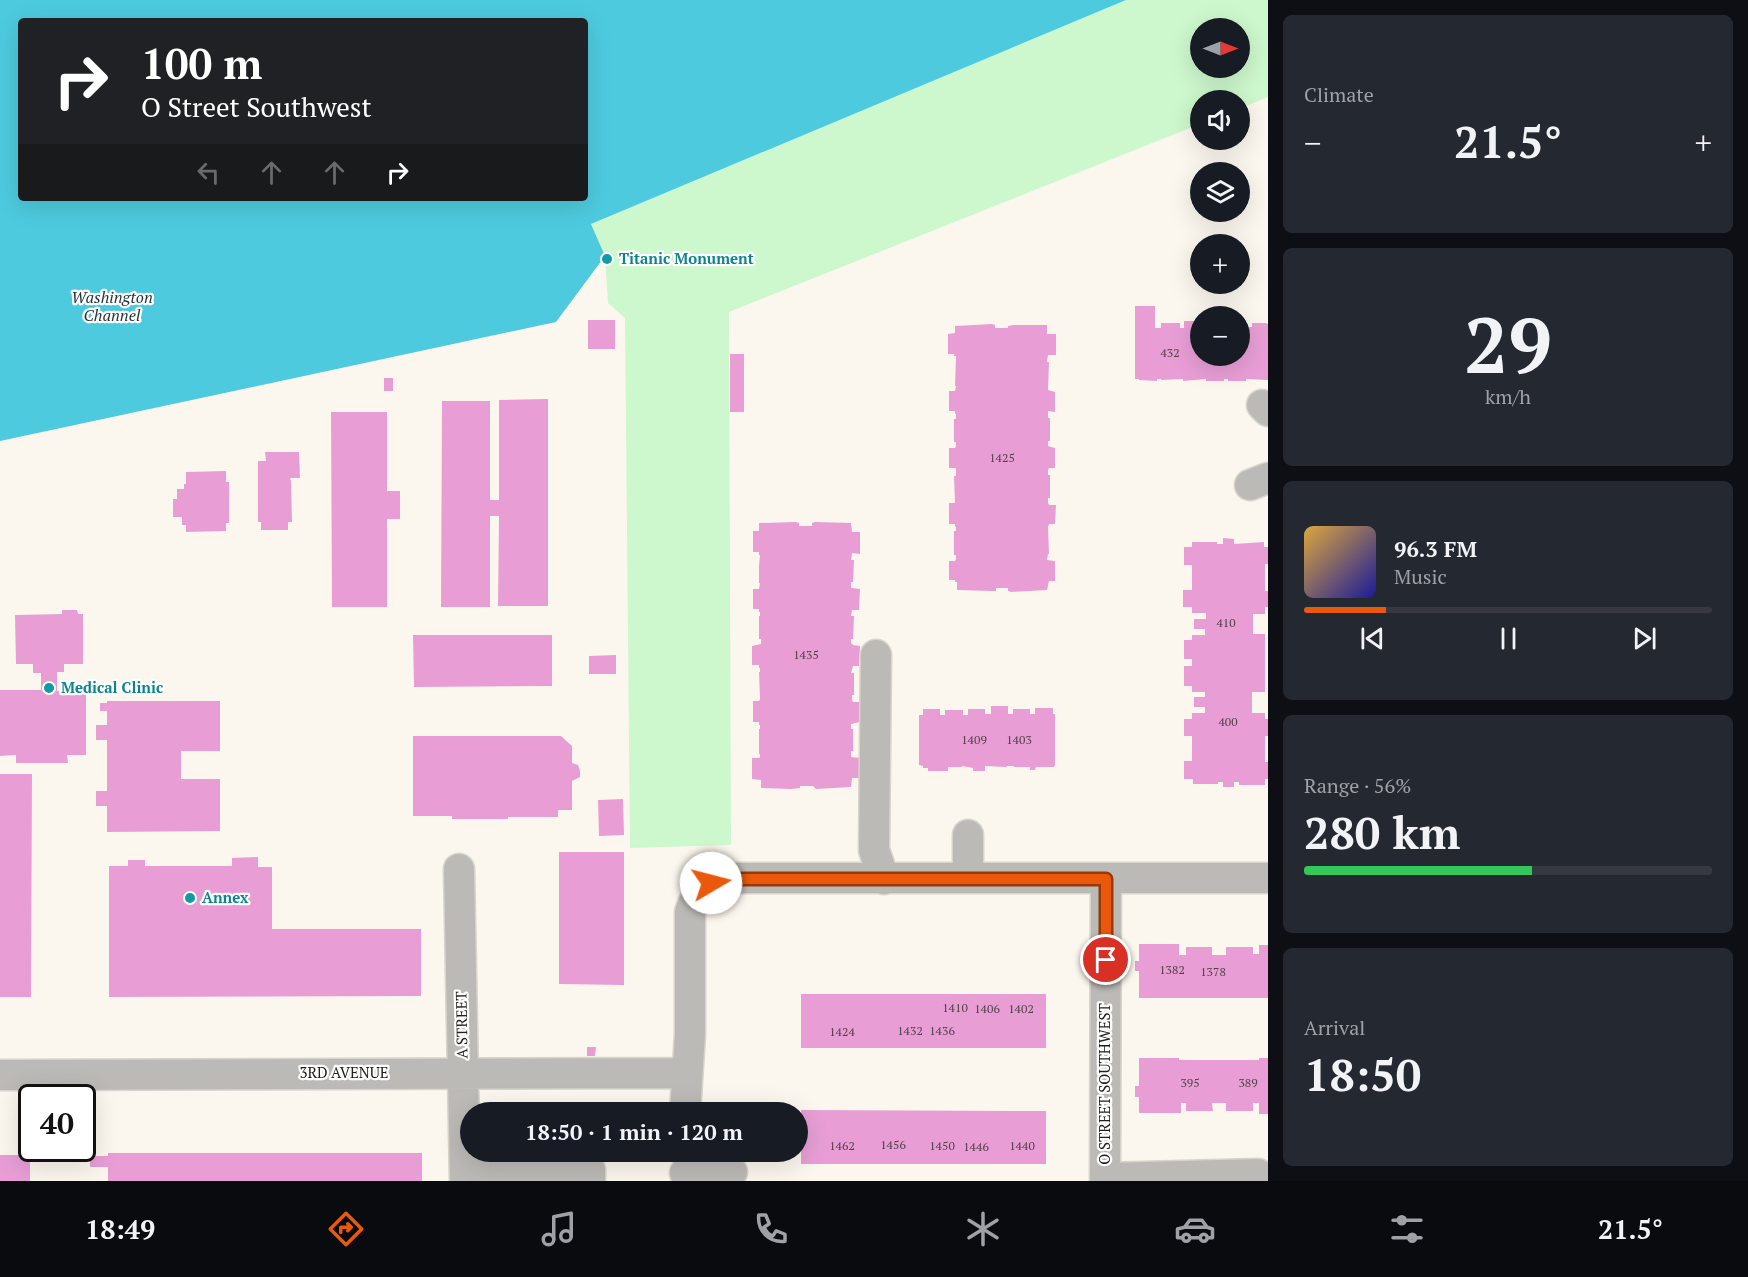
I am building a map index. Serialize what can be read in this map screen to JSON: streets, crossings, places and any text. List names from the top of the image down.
{
  "streets": {
    "street": ["A STREET", "3RD AVENUE", "O STREET SOUTHWEST"]
  },
  "crossings": [
    ["A STREET", "3RD AVENUE"]
  ],
  "water": ["Washington Channel"],
  "places": ["Titanic Monument", "Medical Clinic", "Annex"],
  "house_numbers": [
    "432",
    "1425",
    "410",
    "1435",
    "400",
    "1409",
    "1403",
    "1382",
    "1378",
    "1410",
    "1406",
    "1402",
    "1432",
    "1436",
    "1424",
    "395",
    "389",
    "1456",
    "1462",
    "1450",
    "1440",
    "1446"
  ],
  "north": "right",
  "page": {
    "tile": [
      "Climate",
      ["29", "km/h"],
      ["Range · 56%", "280 km"],
      ["Arrival", "18:50"]
    ],
    "map_buttons": ["+", "−"],
    "turn": ["100 m", "O Street Southwest"],
    "heat": ["−", "21.5°", "+"],
    "song": ["96.3 FM", "Music"],
    "limit": "40",
    "trip": "18:50 · 1 min · 120 m",
    "tabs": ["18:49", "21.5°"]
  }
}
